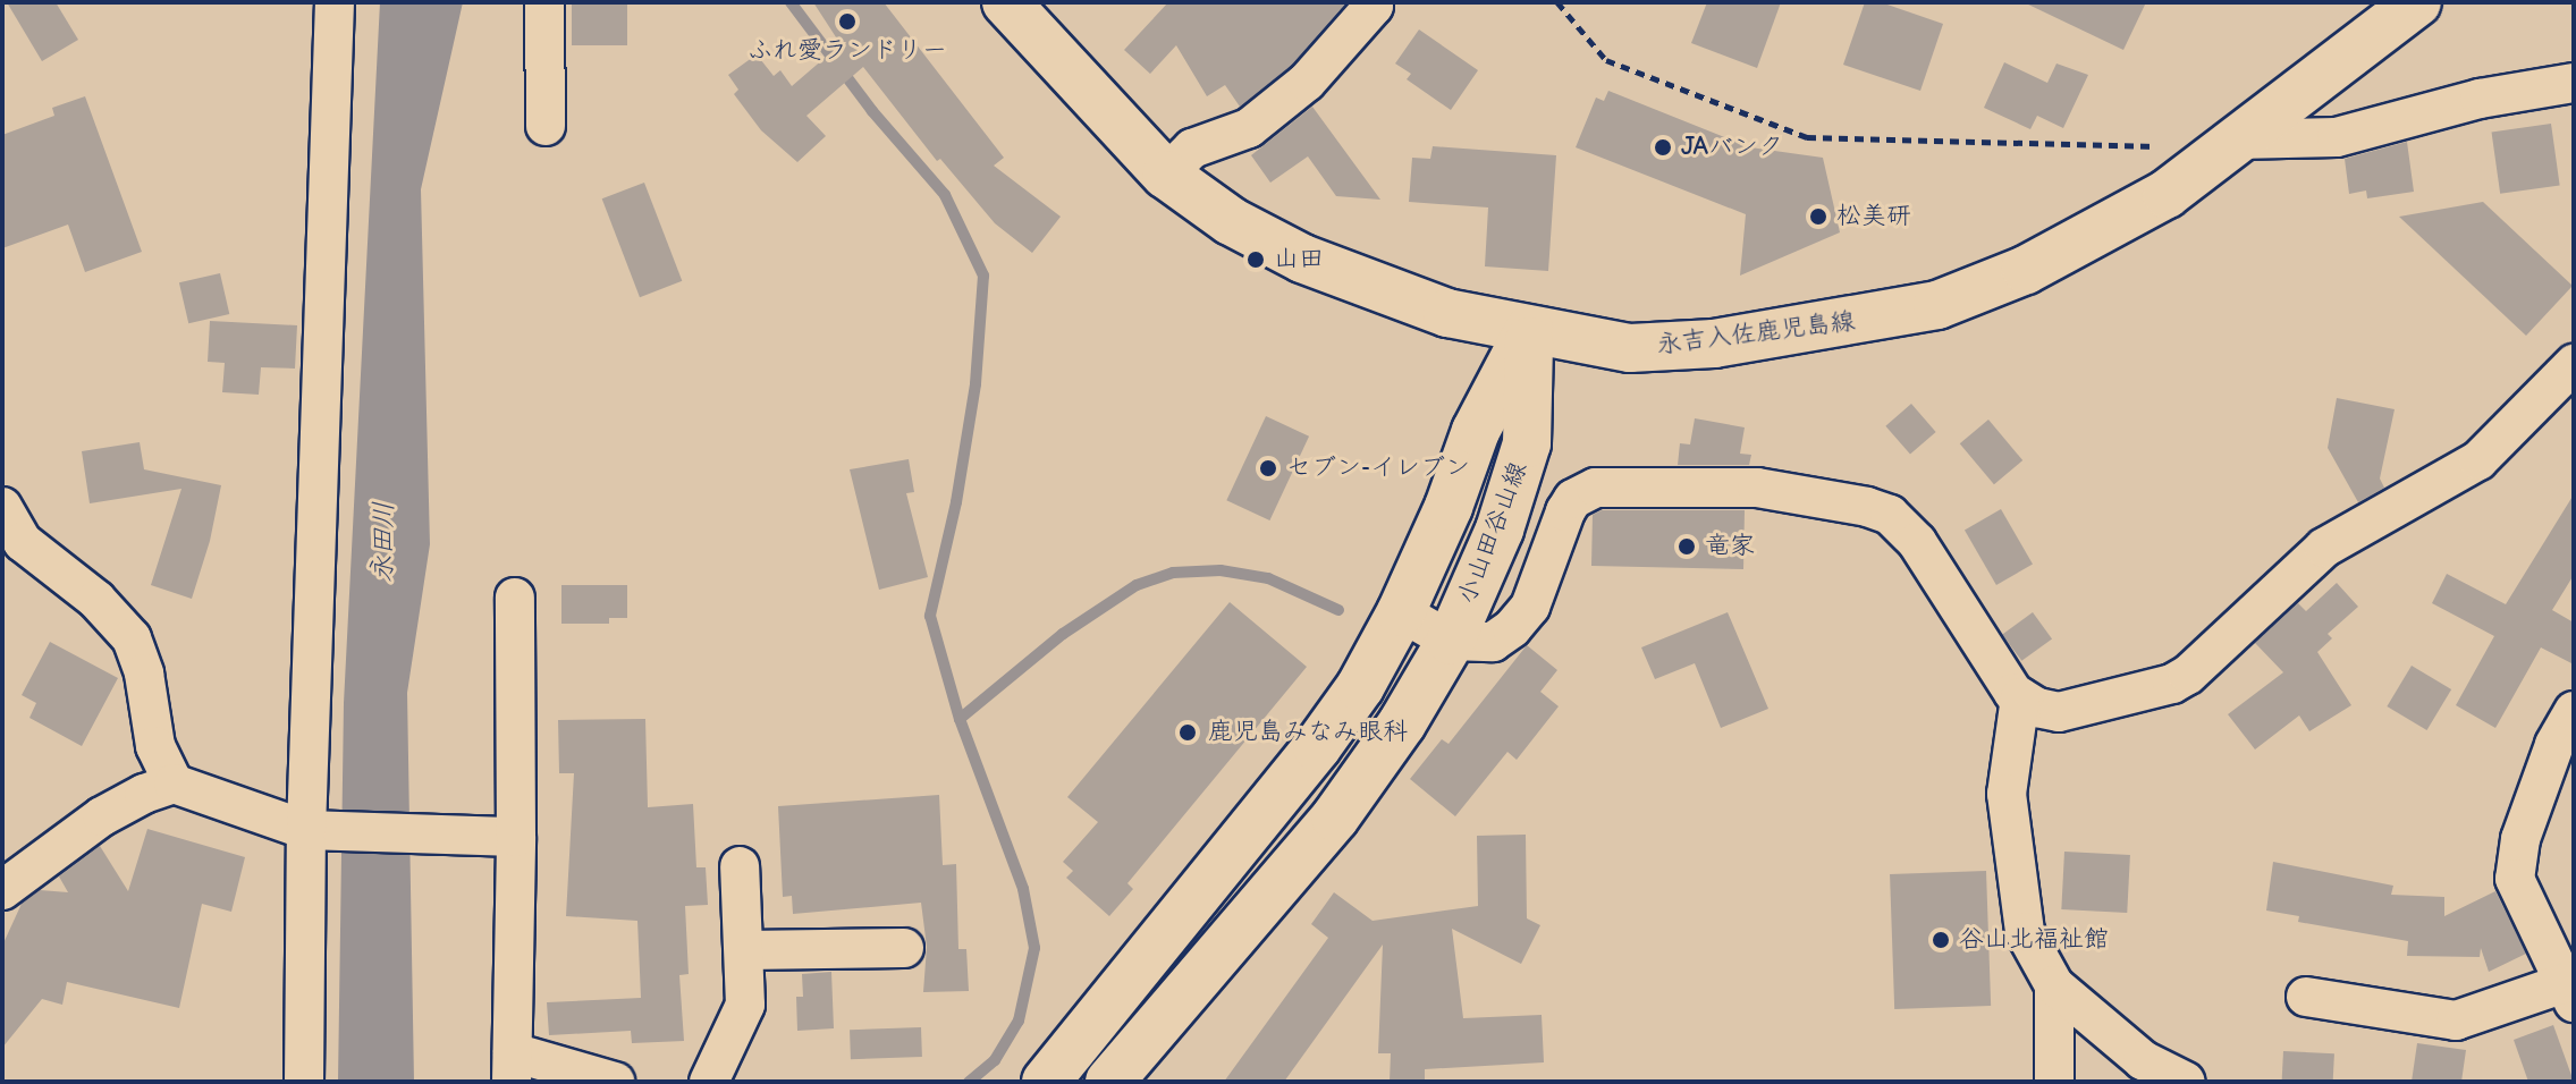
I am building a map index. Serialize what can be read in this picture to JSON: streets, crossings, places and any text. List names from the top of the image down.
{
  "streets": {
    "main road": ["永吉入佐鹿児島線", "小山田谷山線"]
  },
  "crossings": [
    ["永吉入佐鹿児島線", "小山田谷山線"]
  ],
  "water": ["永田川"],
  "places": [
    "ふれ愛ランドリー",
    "JAバンク",
    "松美研",
    "山田",
    "セブン-イレブン",
    "竜家",
    "鹿児島みなみ眼科",
    "谷山北福祉館"
  ]
}
